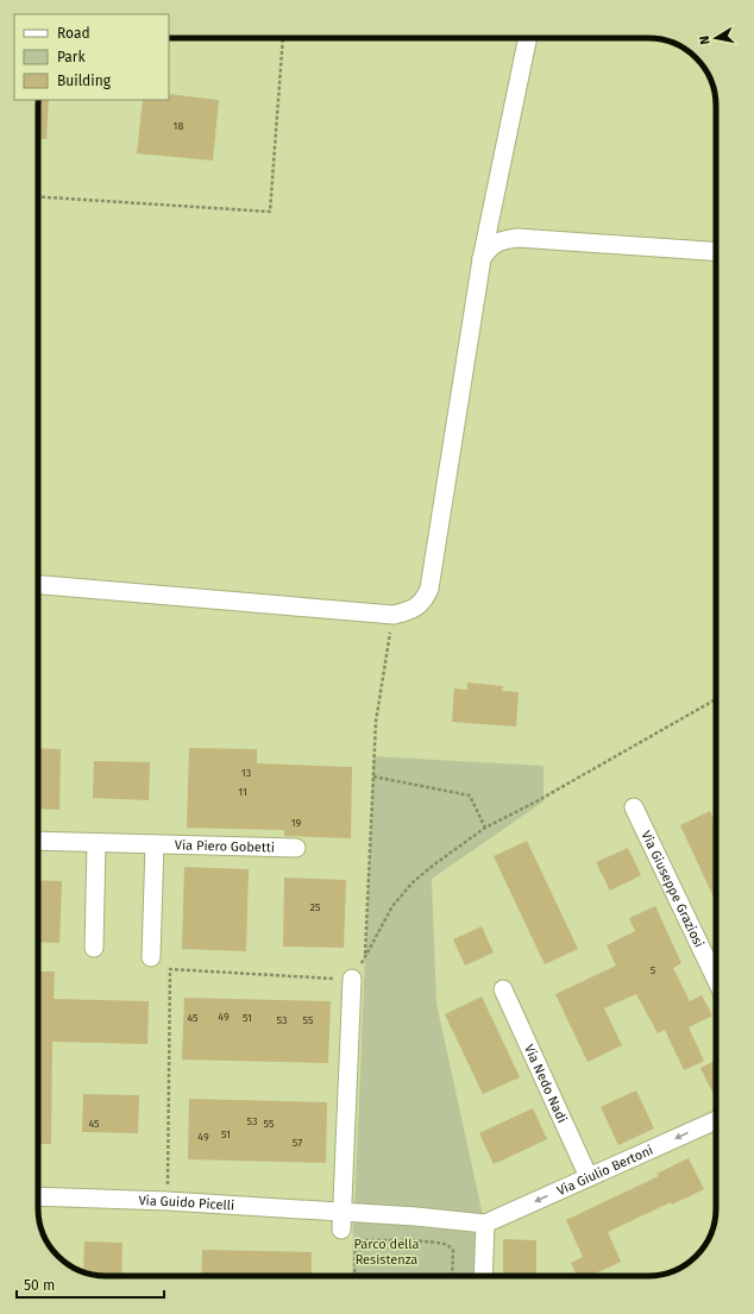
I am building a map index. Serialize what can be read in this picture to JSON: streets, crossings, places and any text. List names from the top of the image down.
{
  "streets": {
    "street": [
      "Via Piero Gobetti",
      "Via Giuseppe Graziosi",
      "Via Nedo Nadi",
      "Via Giulio Bertoni",
      "Via Guido Picelli"
    ]
  },
  "crossings": [
    ["Via Nedo Nadi", "Via Giulio Bertoni"],
    ["Via Giulio Bertoni", "Via Guido Picelli"]
  ],
  "one_way": ["Via Giulio Bertoni"],
  "parks": ["Parco della Resistenza"],
  "house_numbers": [
    "18",
    "13",
    "11",
    "19",
    "25",
    "5",
    "49",
    "45",
    "51",
    "53",
    "55",
    "53",
    "45",
    "55",
    "51",
    "49",
    "57"
  ],
  "legend": ["Road", "Park", "Building"],
  "scale_bar": "50 m",
  "north": "left"
}
